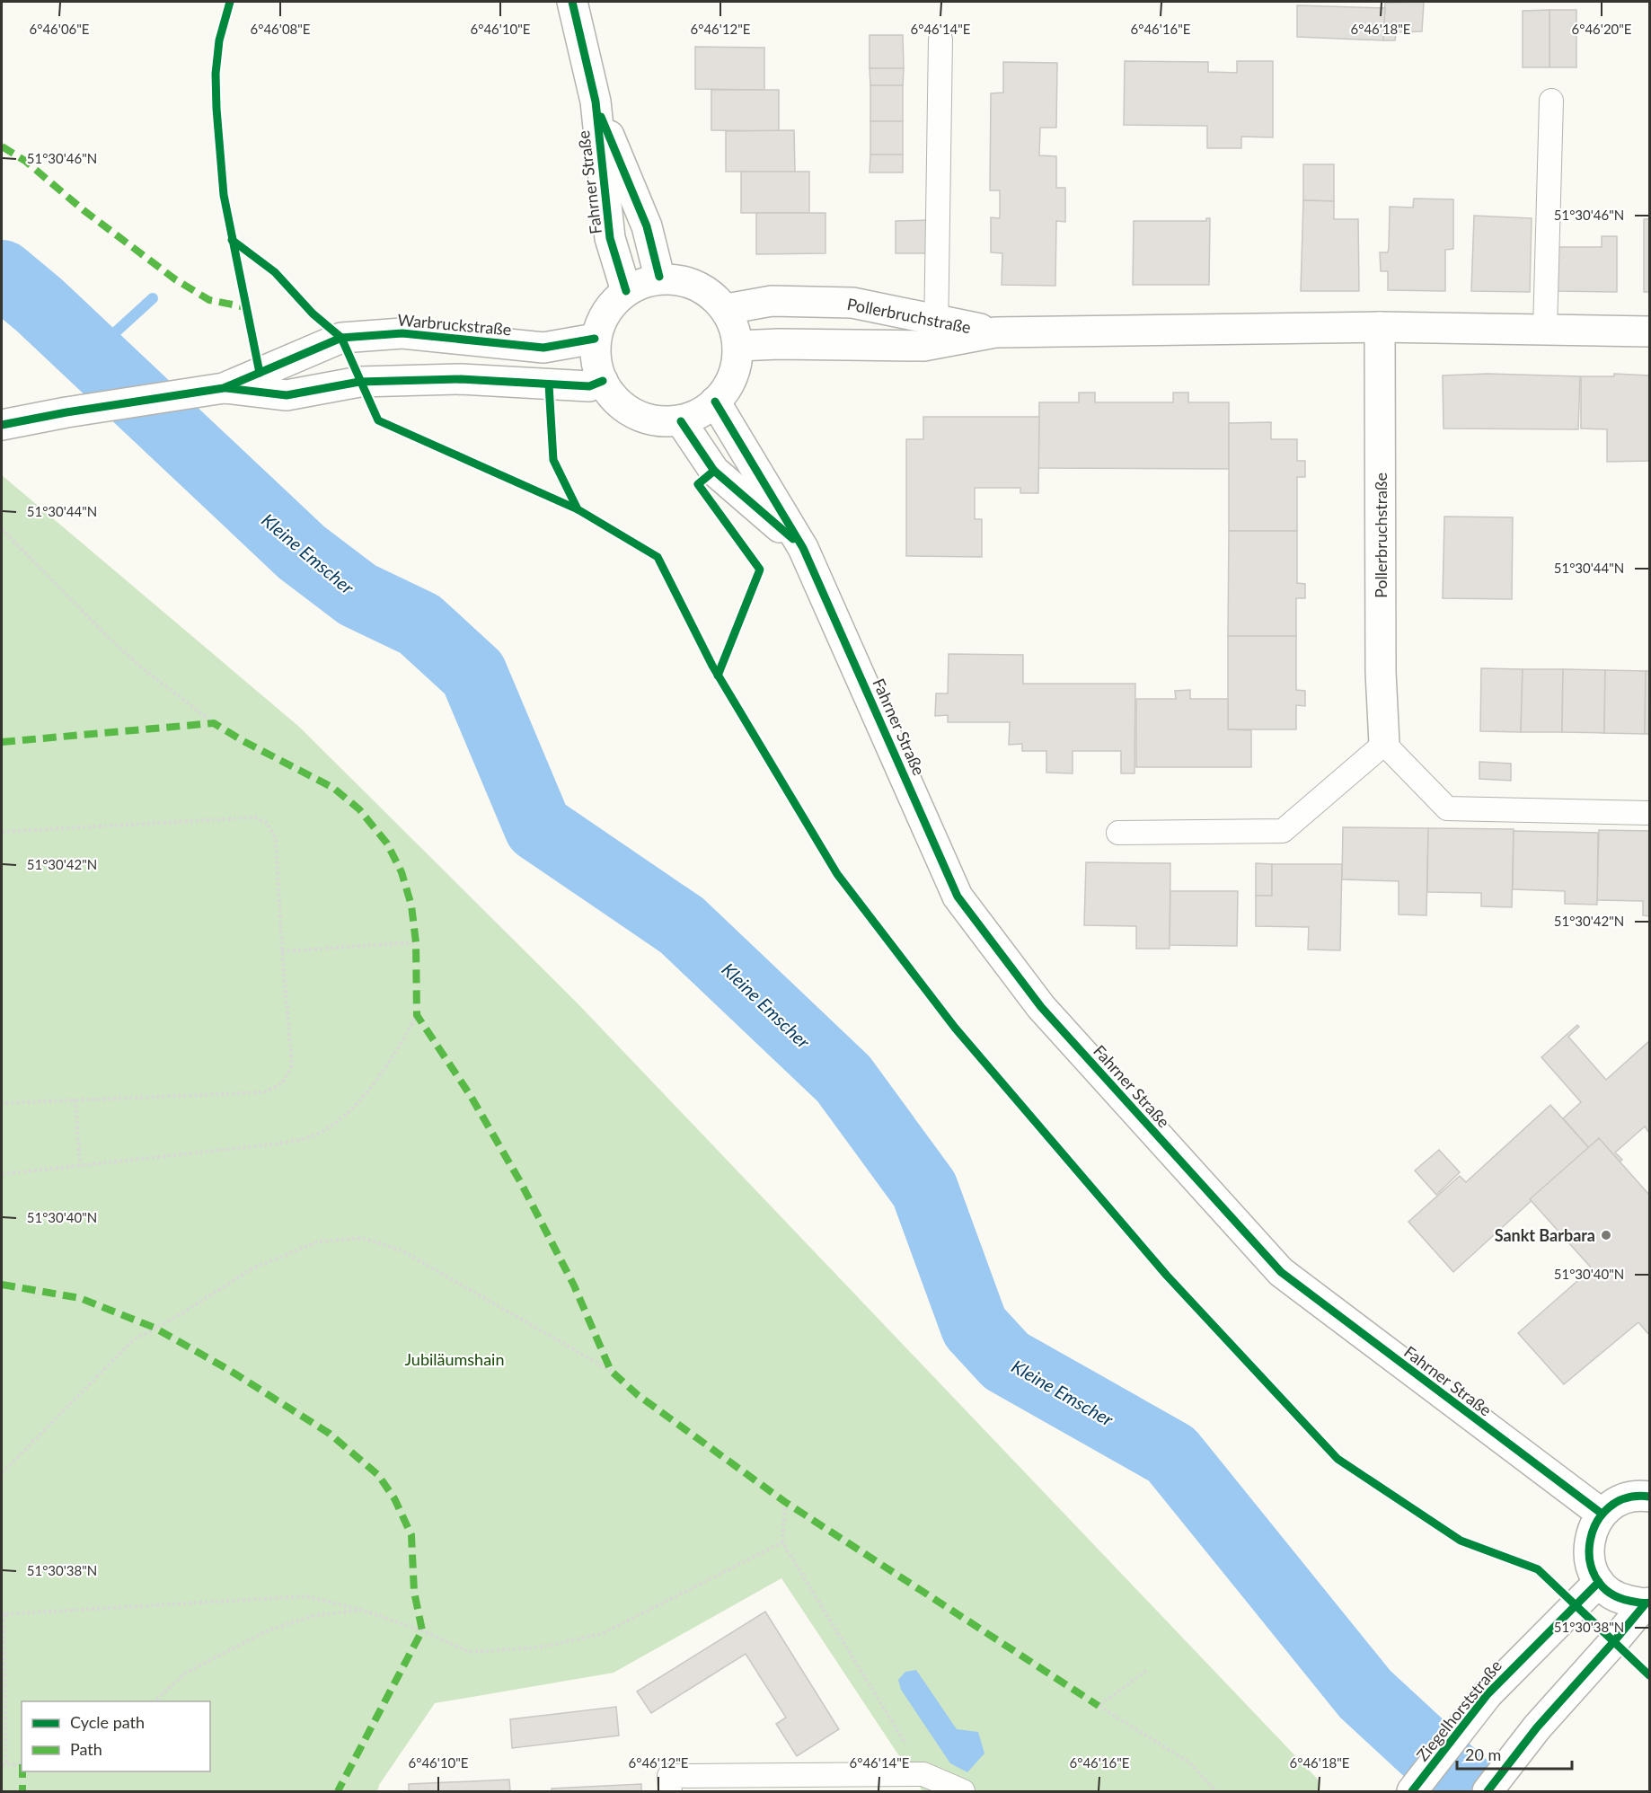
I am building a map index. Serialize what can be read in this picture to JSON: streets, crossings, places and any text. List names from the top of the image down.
{
  "streets": {
    "street": [
      "Fahrner Straße",
      "Pollerbruchstraße",
      "Warbruckstraße",
      "Ziegelhorststraße"
    ]
  },
  "crossings": [
    ["Fahrner Straße", "Pollerbruchstraße"],
    ["Fahrner Straße", "Warbruckstraße"],
    ["Pollerbruchstraße", "Warbruckstraße"]
  ],
  "water": ["Kleine Emscher"],
  "parks": ["Jubiläumshain"],
  "places": ["Sankt Barbara"],
  "legend": ["Cycle path", "Path"],
  "scale_bar": "20 m",
  "coordinates": [
    "6°46'06\"E",
    "6°46'08\"E",
    "6°46'10\"E",
    "6°46'12\"E",
    "6°46'14\"E",
    "6°46'16\"E",
    "6°46'18\"E",
    "6°46'20\"E",
    "51°30'46\"N",
    "51°30'44\"N",
    "51°30'42\"N",
    "51°30'40\"N",
    "51°30'38\"N"
  ]
}
